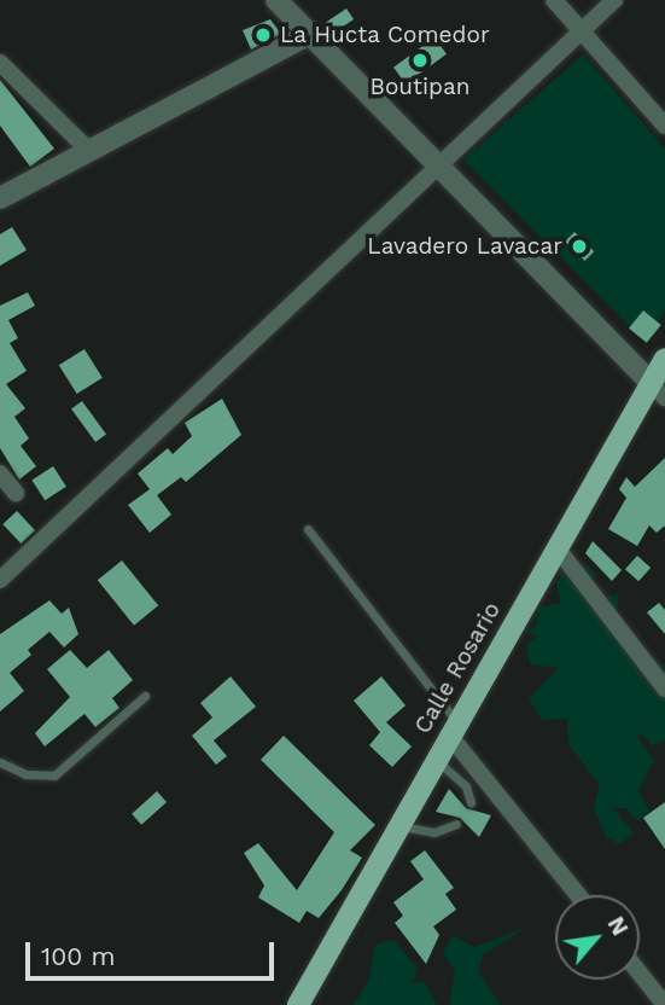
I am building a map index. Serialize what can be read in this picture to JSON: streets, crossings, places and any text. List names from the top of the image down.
{
  "streets": {
    "main road": ["Calle Rosario"]
  },
  "places": ["La Hucta Comedor", "Boutipan", "Lavadero Lavacar"],
  "scale_bar": "100 m",
  "north": "top right"
}
